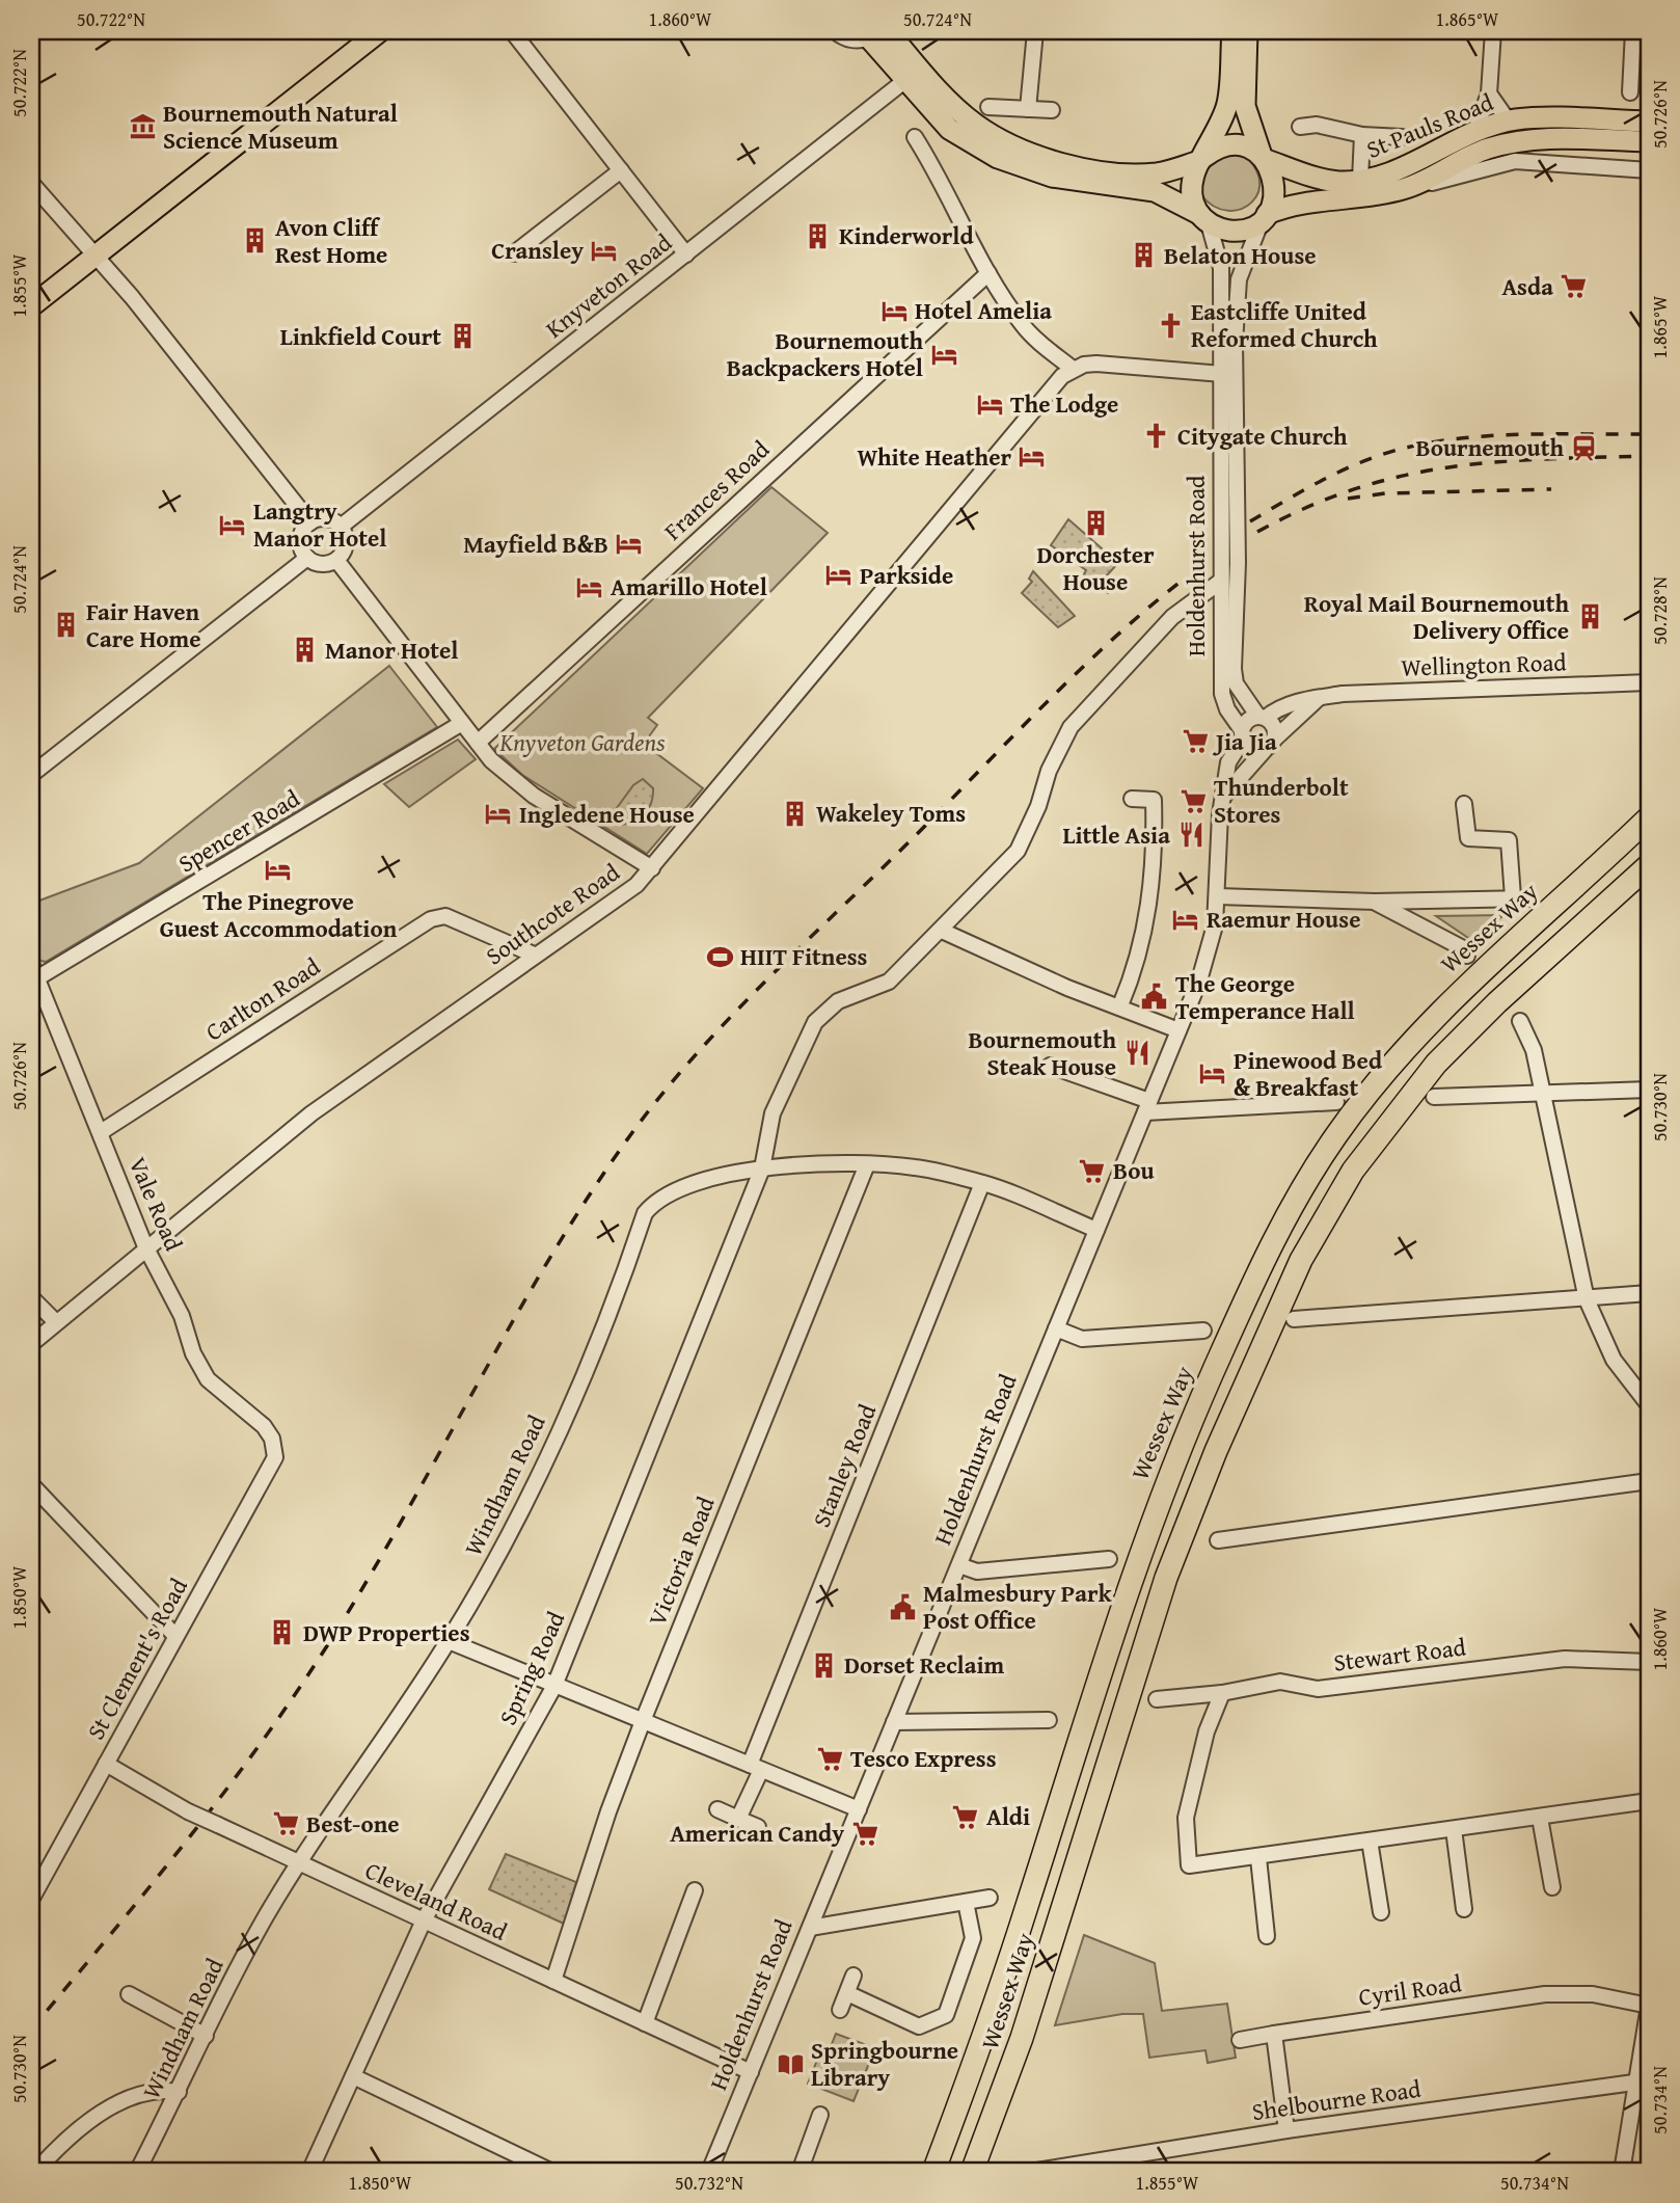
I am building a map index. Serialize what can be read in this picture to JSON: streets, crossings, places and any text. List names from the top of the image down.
{
  "streets": {
    "highway": ["Wessex Way"],
    "main road": ["St Pauls Road"],
    "street": [
      "Knyveton Road",
      "Frances Road",
      "Holdenhurst Road",
      "Wellington Road",
      "Spencer Road",
      "Southcote Road",
      "Carlton Road",
      "Vale Road",
      "Stanley Road",
      "Windham Road",
      "Victoria Road",
      "Stewart Road",
      "St Clement's Road",
      "Spring Road",
      "Cleveland Road",
      "Cyril Road",
      "Shelbourne Road"
    ]
  },
  "crossings": [
    ["St Pauls Road", "Holdenhurst Road"],
    ["Holdenhurst Road", "Wellington Road"],
    ["Holdenhurst Road", "Windham Road"],
    ["Holdenhurst Road", "Spring Road"],
    ["Holdenhurst Road", "Cleveland Road"],
    ["Spencer Road", "Vale Road"],
    ["Southcote Road", "Carlton Road"],
    ["Southcote Road", "Vale Road"],
    ["Carlton Road", "Vale Road"],
    ["Vale Road", "St Clement's Road"],
    ["Stanley Road", "Windham Road"],
    ["Windham Road", "Victoria Road"],
    ["Windham Road", "Spring Road"],
    ["Windham Road", "Cleveland Road"],
    ["Victoria Road", "Cleveland Road"],
    ["St Clement's Road", "Cleveland Road"],
    ["Spring Road", "Cleveland Road"]
  ],
  "parks": ["Knyveton Gardens"],
  "places": {
    "museum": ["Bournemouth Natural Science Museum"],
    "building": [
      "Kinderworld",
      "Avon Cliff Rest Home",
      "Belaton House",
      "Linkfield Court",
      "Dorchester House",
      "Royal Mail Bournemouth Delivery Office",
      "Fair Haven Care Home",
      "Manor Hotel",
      "Wakeley Toms",
      "DWP Properties",
      "Dorset Reclaim"
    ],
    "hotel": [
      "Cransley",
      "Hotel Amelia",
      "Bournemouth Backpackers Hotel",
      "The Lodge",
      "White Heather",
      "Langtry Manor Hotel",
      "Mayfield B&B",
      "Parkside",
      "Amarillo Hotel",
      "Ingledene House",
      "The Pinegrove Guest Accommodation",
      "Raemur House",
      "Pinewood Bed & Breakfast"
    ],
    "supermarket": [
      "Asda",
      "Jia Jia",
      "Thunderbolt Stores",
      "Bou",
      "Tesco Express",
      "Aldi",
      "Best-one",
      "American Candy"
    ],
    "church": ["Eastcliffe United Reformed Church", "Citygate Church"],
    "station": ["Bournemouth"],
    "restaurant": ["Little Asia", "Bournemouth Steak House"],
    "sports": ["HIIT Fitness"],
    "public building": ["The George Temperance Hall", "Malmesbury Park Post Office"],
    "library": ["Springbourne Library"]
  },
  "coordinates": [
    "50.722°N",
    "1.860°W",
    "50.724°N",
    "1.865°W",
    "50.726°N",
    "1.855°W",
    "50.728°N",
    "50.730°N",
    "1.850°W",
    "50.734°N",
    "50.732°N"
  ]
}
